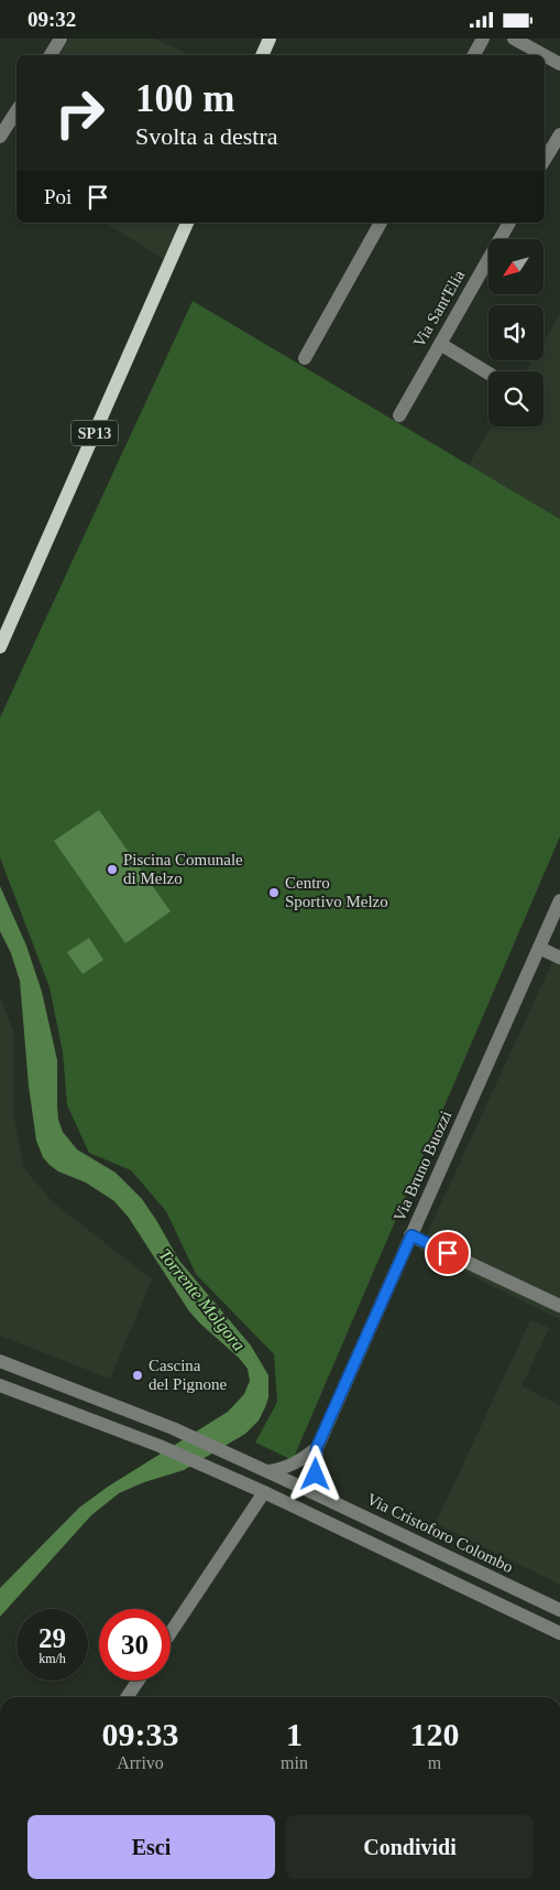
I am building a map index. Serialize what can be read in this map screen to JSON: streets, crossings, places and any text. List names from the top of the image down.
{
  "streets": {
    "main road": ["SP13"],
    "street": ["Via Sant'Elia", "Via Bruno Buozzi", "Via Cristoforo Colombo"]
  },
  "crossings": [
    ["Via Bruno Buozzi", "Via Cristoforo Colombo"]
  ],
  "water": ["Torrente Molgora"],
  "places": ["Piscina Comunale di Melzo", "Centro Sportivo Melzo", "Cascina del Pignone"],
  "north": "bottom left",
  "page": {
    "status": "09:32",
    "turn": ["100 m", "Svolta a destra"],
    "then": "Poi",
    "speed": "29 km/h",
    "limit": "30",
    "eta": [
      "09:33",
      "Arrivo",
      "1",
      "min",
      "120",
      "m"
    ],
    "buttons": ["Esci", "Condividi"]
  }
}
